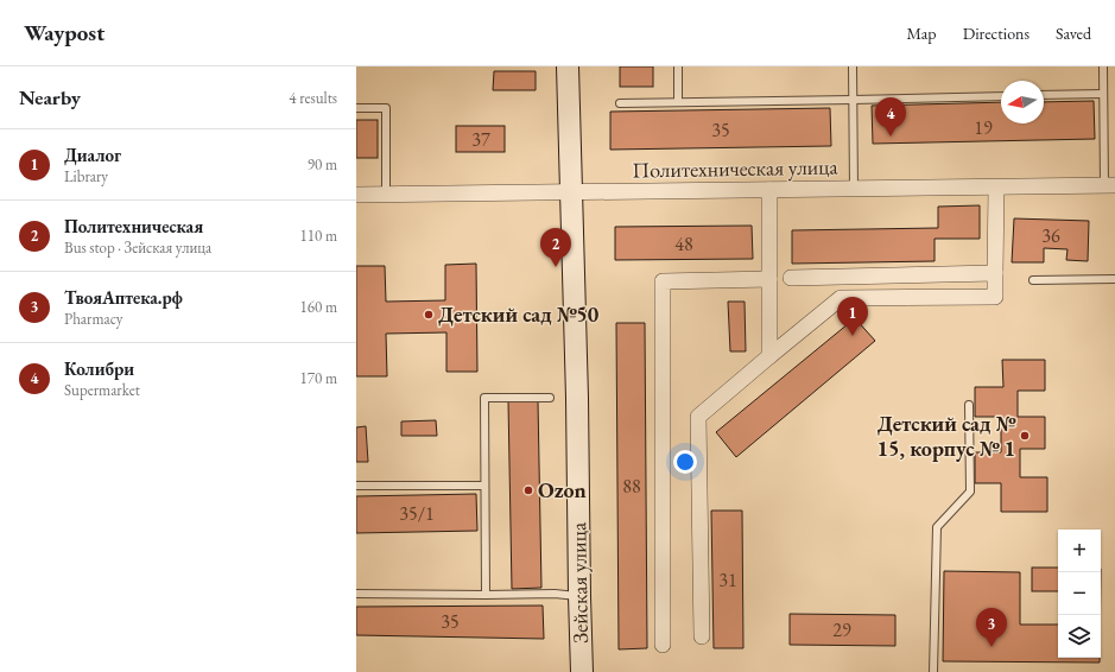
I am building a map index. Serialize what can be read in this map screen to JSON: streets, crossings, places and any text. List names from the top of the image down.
{
  "streets": {
    "street": ["Политехническая улица", "Зейская улица"]
  },
  "crossings": [
    ["Политехническая улица", "Зейская улица"]
  ],
  "places": ["Детский сад №50", "Детский сад № 15, корпус № 1", "Ozon"],
  "house_numbers": [
    "19",
    "35",
    "37",
    "36",
    "48",
    "88",
    "35/1",
    "31",
    "35",
    "29"
  ],
  "north": "left",
  "page": {
    "header": "Waypost",
    "nav": ["Map", "Directions", "Saved"],
    "heading": ["Nearby", "4 results"],
    "pins": [
      "4",
      "2",
      "1",
      "3"
    ],
    "list": [
      {
        "mark": "1",
        "name": "Диалог",
        "note": "Library",
        "value": "90 m"
      },
      {
        "mark": "2",
        "name": "Политехническая",
        "note": "Bus stop · Зейская улица",
        "value": "110 m"
      },
      {
        "mark": "3",
        "name": "ТвояАптека.рф",
        "note": "Pharmacy",
        "value": "160 m"
      },
      {
        "mark": "4",
        "name": "Колибри",
        "note": "Supermarket",
        "value": "170 m"
      }
    ],
    "map_buttons": ["+", "−"]
  }
}
